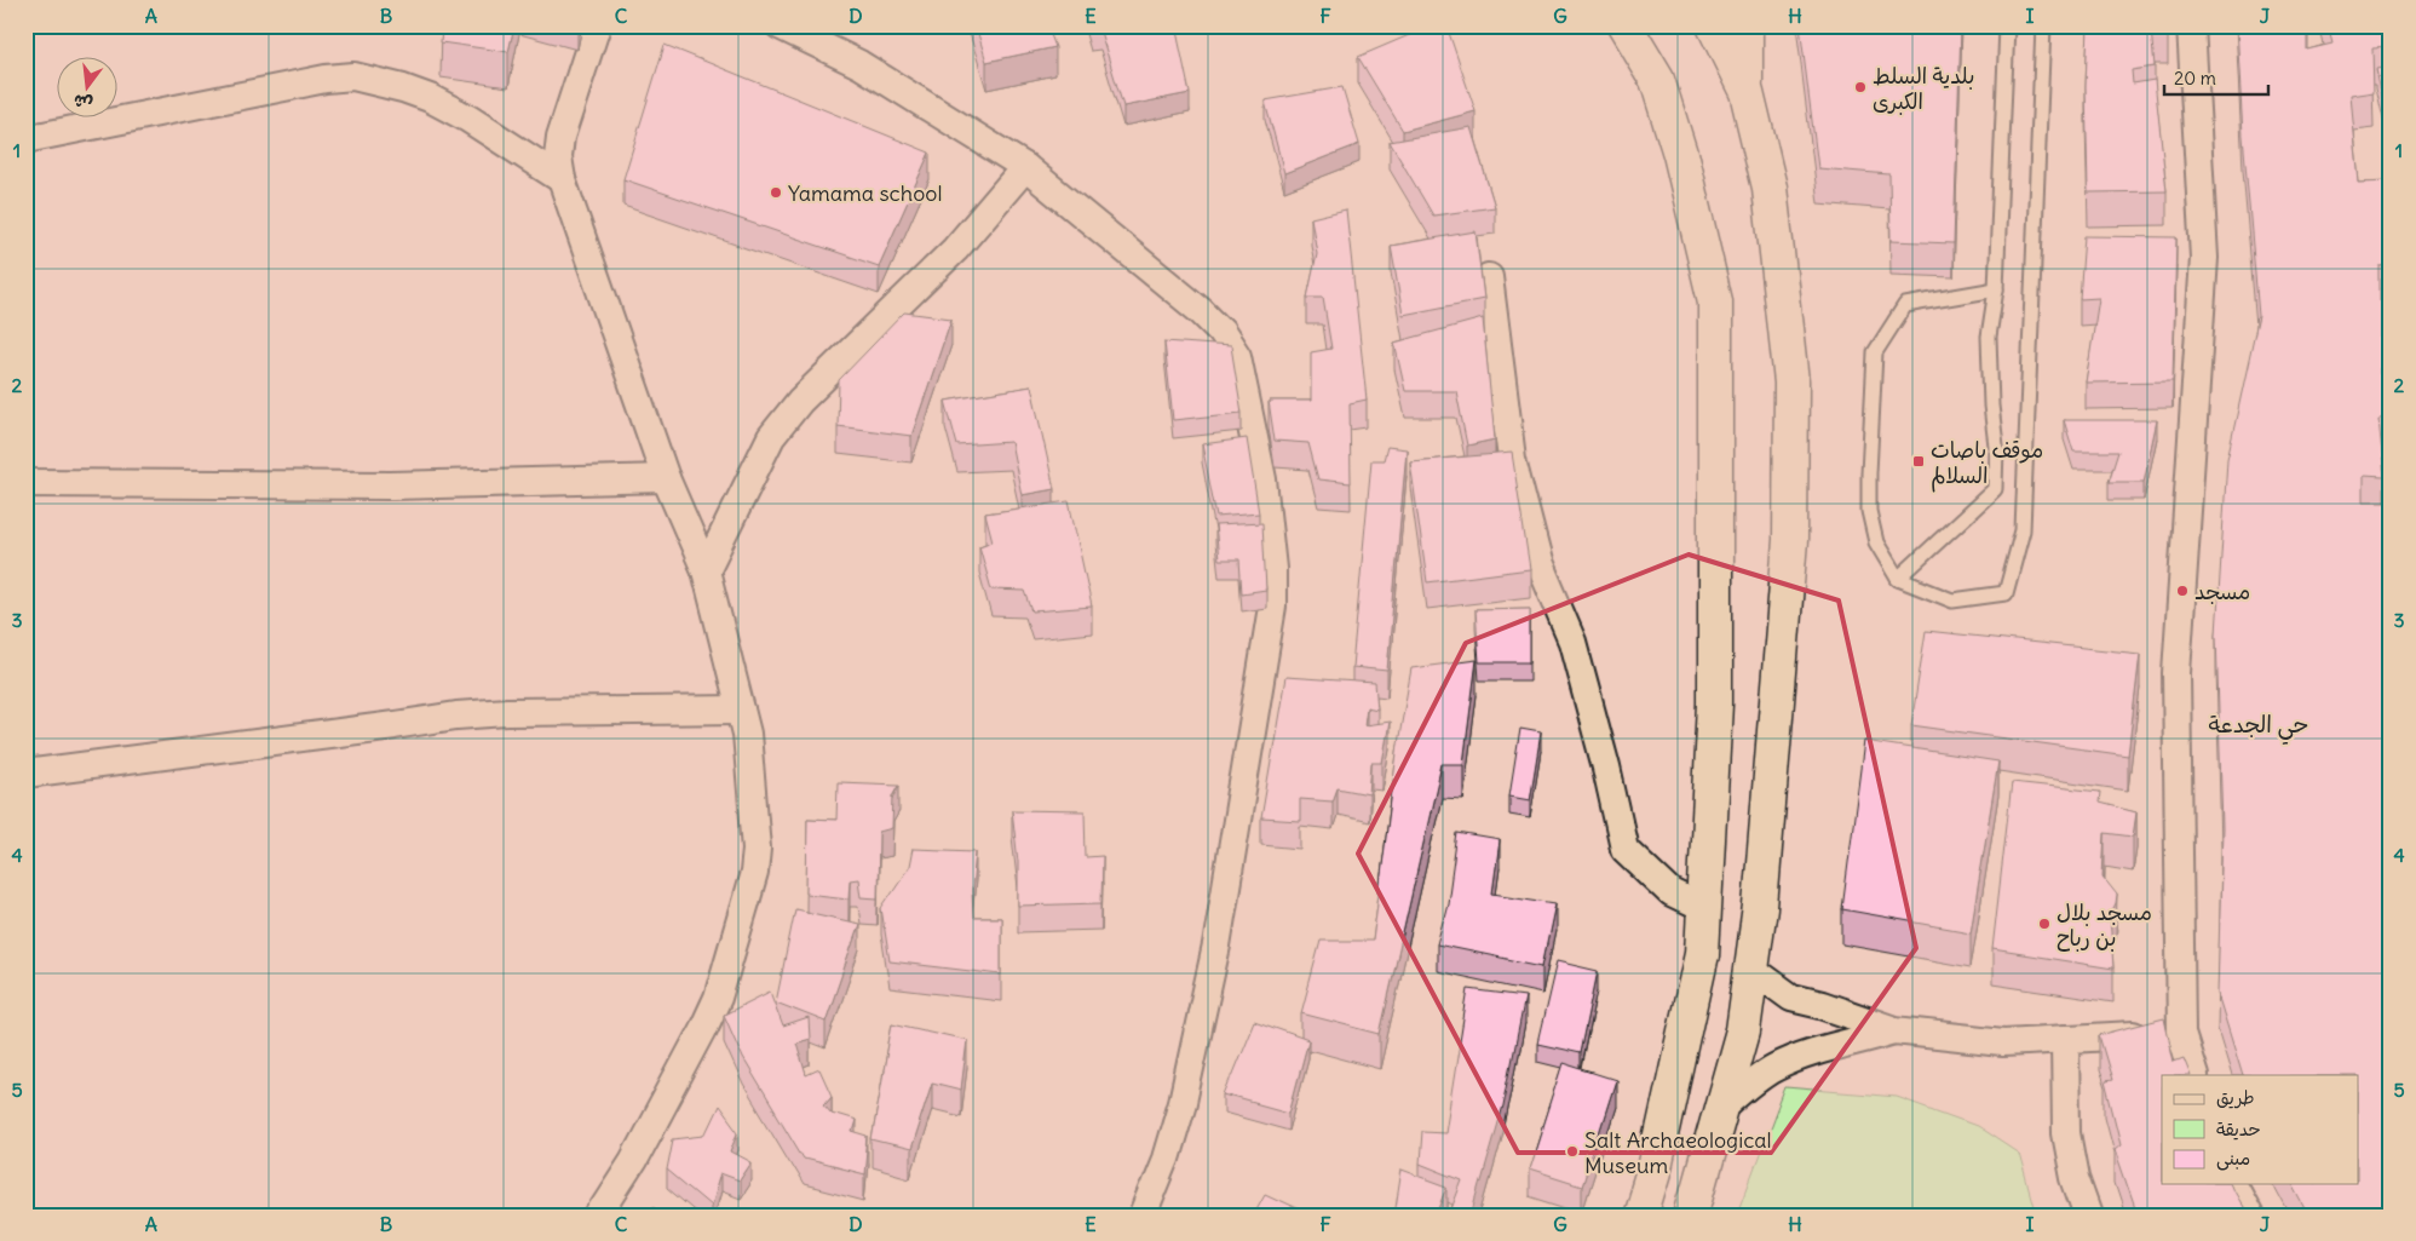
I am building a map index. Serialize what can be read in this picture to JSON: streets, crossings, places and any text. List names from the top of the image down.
{
  "districts": ["حي الجدعة"],
  "places": {
    "other": [
      "بلدية السلط الكبرى",
      "Yamama school",
      "مسجد",
      "مسجد بلال بن رباح",
      "Salt Archaeological Museum"
    ],
    "transit": ["موقف باصات السلالم"]
  },
  "legend": ["طريق", "حديقة", "مبنى"],
  "scale_bar": "20 m",
  "north": "bottom",
  "grid": {
    "columns": [
      "A",
      "B",
      "C",
      "D",
      "E",
      "F",
      "G",
      "H",
      "I",
      "J"
    ],
    "rows": [
      "1",
      "2",
      "3",
      "4",
      "5"
    ]
  }
}
